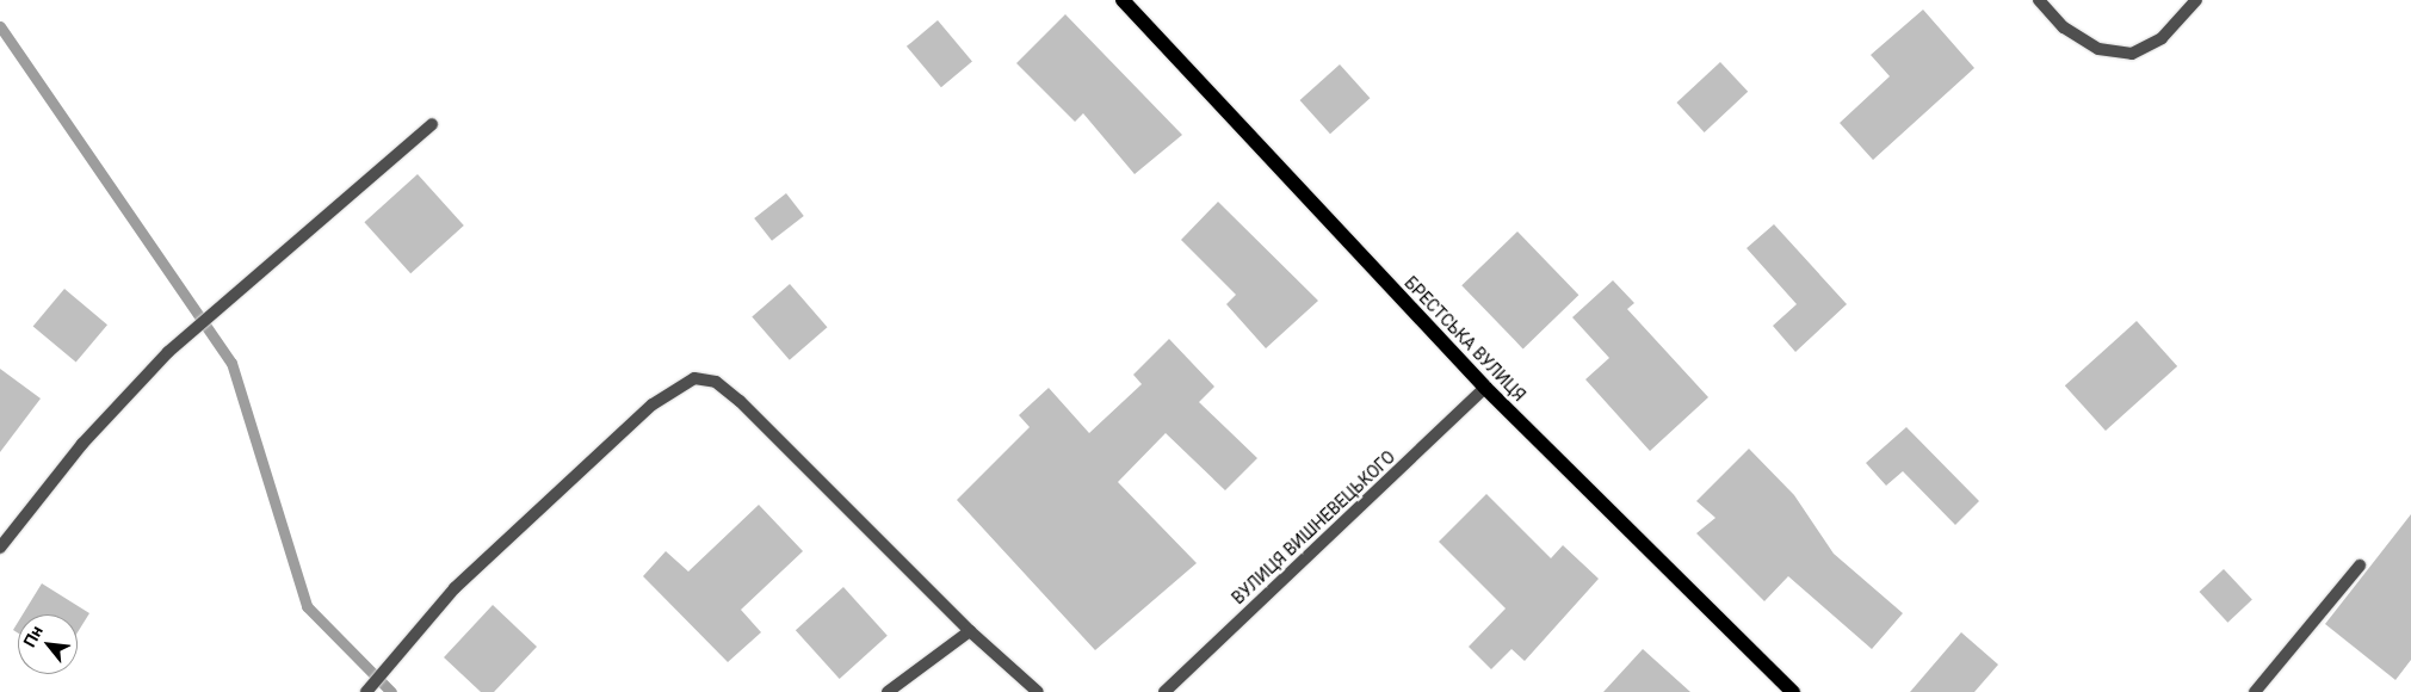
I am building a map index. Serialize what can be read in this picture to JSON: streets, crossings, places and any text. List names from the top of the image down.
{
  "streets": {
    "main road": ["БРЕСТСЬКА ВУЛИЦЯ"],
    "street": ["ВУЛИЦЯ ВИШНЕВЕЦЬКОГО"]
  },
  "crossings": [
    ["БРЕСТСЬКА ВУЛИЦЯ", "ВУЛИЦЯ ВИШНЕВЕЦЬКОГО"]
  ],
  "north": "top left"
}
